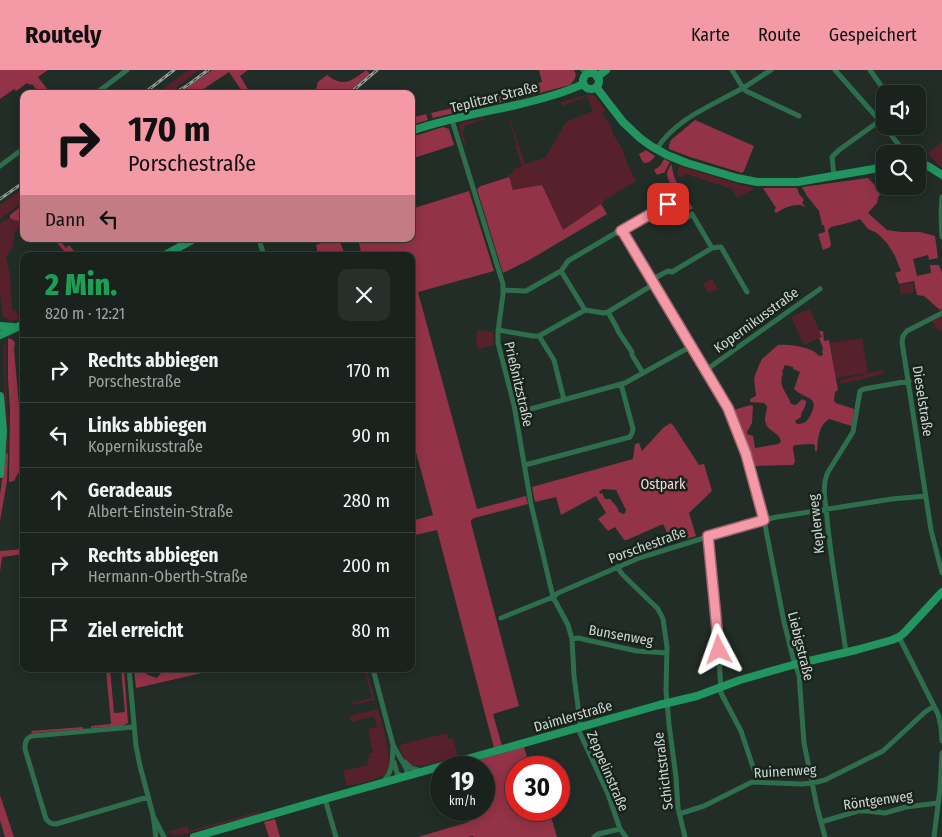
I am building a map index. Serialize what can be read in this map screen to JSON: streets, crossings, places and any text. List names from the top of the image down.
{
  "streets": {
    "street": [
      "Teplitzer Straße",
      "Kopernikusstraße",
      "Prießnitzstraße",
      "Dieselstraße",
      "Keplerweg",
      "Porschestraße",
      "Bunsenweg",
      "Liebigstraße",
      "Daimlerstraße",
      "Zeppelinstraße",
      "Schichtstraße",
      "Ruinenweg",
      "Röntgenweg"
    ]
  },
  "crossings": [
    ["Teplitzer Straße", "Prießnitzstraße"],
    ["Kopernikusstraße", "Porschestraße"],
    ["Kopernikusstraße", "Liebigstraße"],
    ["Prießnitzstraße", "Porschestraße"],
    ["Prießnitzstraße", "Zeppelinstraße"],
    ["Dieselstraße", "Keplerweg"],
    ["Dieselstraße", "Porschestraße"],
    ["Keplerweg", "Porschestraße"],
    ["Keplerweg", "Daimlerstraße"],
    ["Porschestraße", "Liebigstraße"],
    ["Porschestraße", "Zeppelinstraße"],
    ["Porschestraße", "Schichtstraße"],
    ["Bunsenweg", "Zeppelinstraße"],
    ["Bunsenweg", "Schichtstraße"],
    ["Liebigstraße", "Daimlerstraße"],
    ["Liebigstraße", "Ruinenweg"],
    ["Liebigstraße", "Röntgenweg"],
    ["Daimlerstraße", "Zeppelinstraße"],
    ["Daimlerstraße", "Schichtstraße"],
    ["Schichtstraße", "Ruinenweg"]
  ],
  "parks": ["Ostpark"],
  "page": {
    "header": "Routely",
    "nav": ["Karte", "Route", "Gespeichert"],
    "turn": ["170 m", "Porschestraße"],
    "then": "Dann",
    "heading": ["2 Min.", "820 m · 12:21"],
    "list": [
      {
        "name": "Rechts abbiegen",
        "note": "Porschestraße",
        "value": "170 m"
      },
      {
        "name": "Links abbiegen",
        "note": "Kopernikusstraße",
        "value": "90 m"
      },
      {
        "name": "Geradeaus",
        "note": "Albert-Einstein-Straße",
        "value": "280 m"
      },
      {
        "name": "Rechts abbiegen",
        "note": "Hermann-Oberth-Straße",
        "value": "200 m"
      },
      {
        "name": "Ziel erreicht",
        "value": "80 m"
      }
    ],
    "speed": "19 km/h",
    "limit": "30"
  }
}
